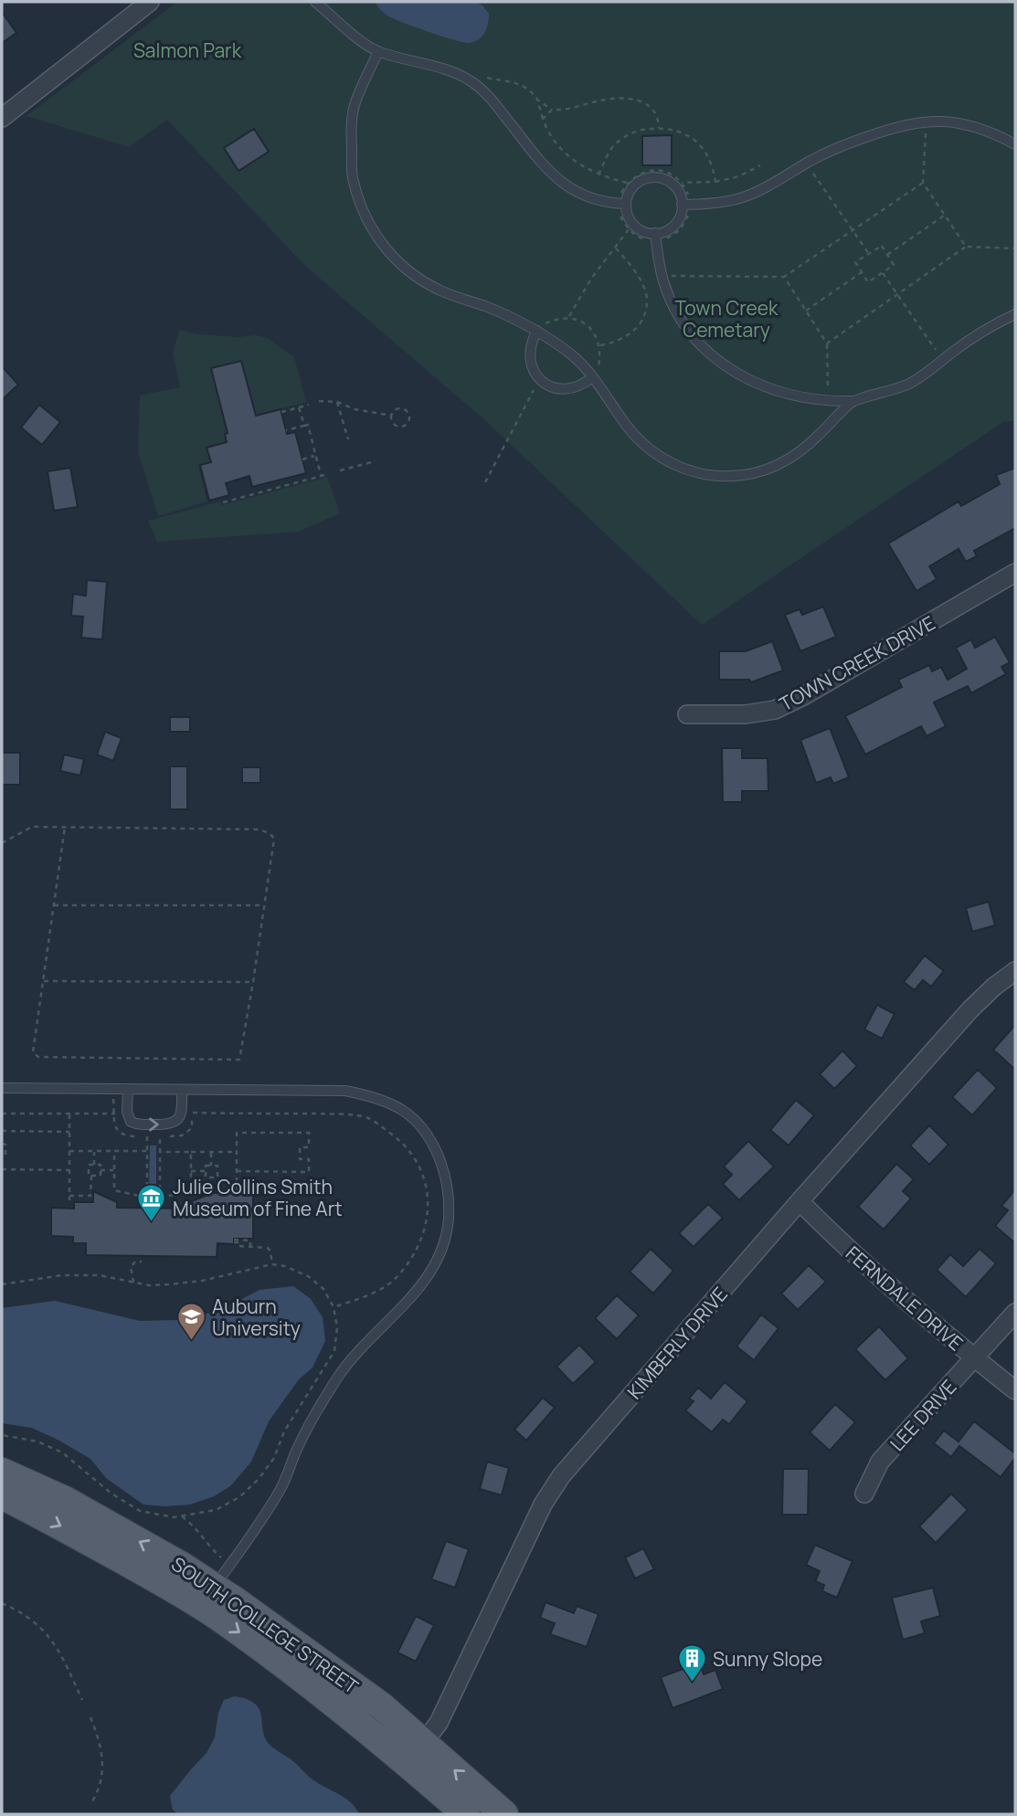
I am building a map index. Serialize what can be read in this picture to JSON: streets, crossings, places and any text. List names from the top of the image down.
{
  "streets": {
    "main road": ["SOUTH COLLEGE STREET"],
    "street": [
      "TOWN CREEK DRIVE",
      "FERNDALE DRIVE",
      "KIMBERLY DRIVE",
      "LEE DRIVE"
    ]
  },
  "crossings": [
    ["FERNDALE DRIVE", "KIMBERLY DRIVE"],
    ["FERNDALE DRIVE", "LEE DRIVE"],
    ["KIMBERLY DRIVE", "SOUTH COLLEGE STREET"]
  ],
  "parks": ["Salmon Park", "Town Creek Cemetary"],
  "places": {
    "museum": ["Julie Collins Smith Museum of Fine Art"],
    "school or university": ["Auburn University"],
    "building": ["Sunny Slope"]
  }
}
